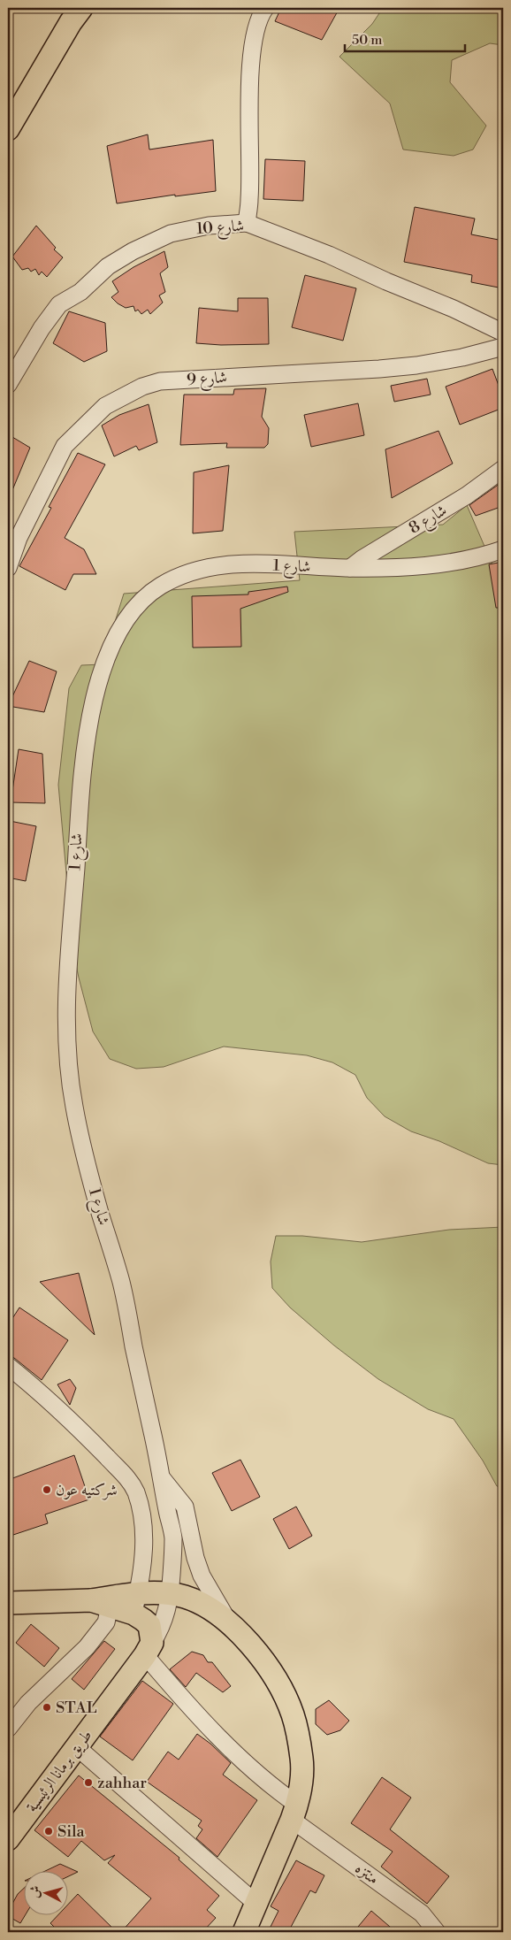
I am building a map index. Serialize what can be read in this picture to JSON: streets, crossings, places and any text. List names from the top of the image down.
{
  "streets": {
    "main road": ["طريق برمانا الرئيسية"],
    "street": [
      "شارع 10",
      "شارع 9",
      "شارع 8",
      "شارع 1",
      "منتزه"
    ]
  },
  "crossings": [
    ["شارع 8", "شارع 1"],
    ["شارع 1", "طريق برمانا الرئيسية"],
    ["شارع 1", "منتزه"],
    ["طريق برمانا الرئيسية", "منتزه"]
  ],
  "places": [
    "شركتيه عون",
    "STAL",
    "zahhar",
    "Sila"
  ],
  "scale_bar": "50 m",
  "north": "left"
}
